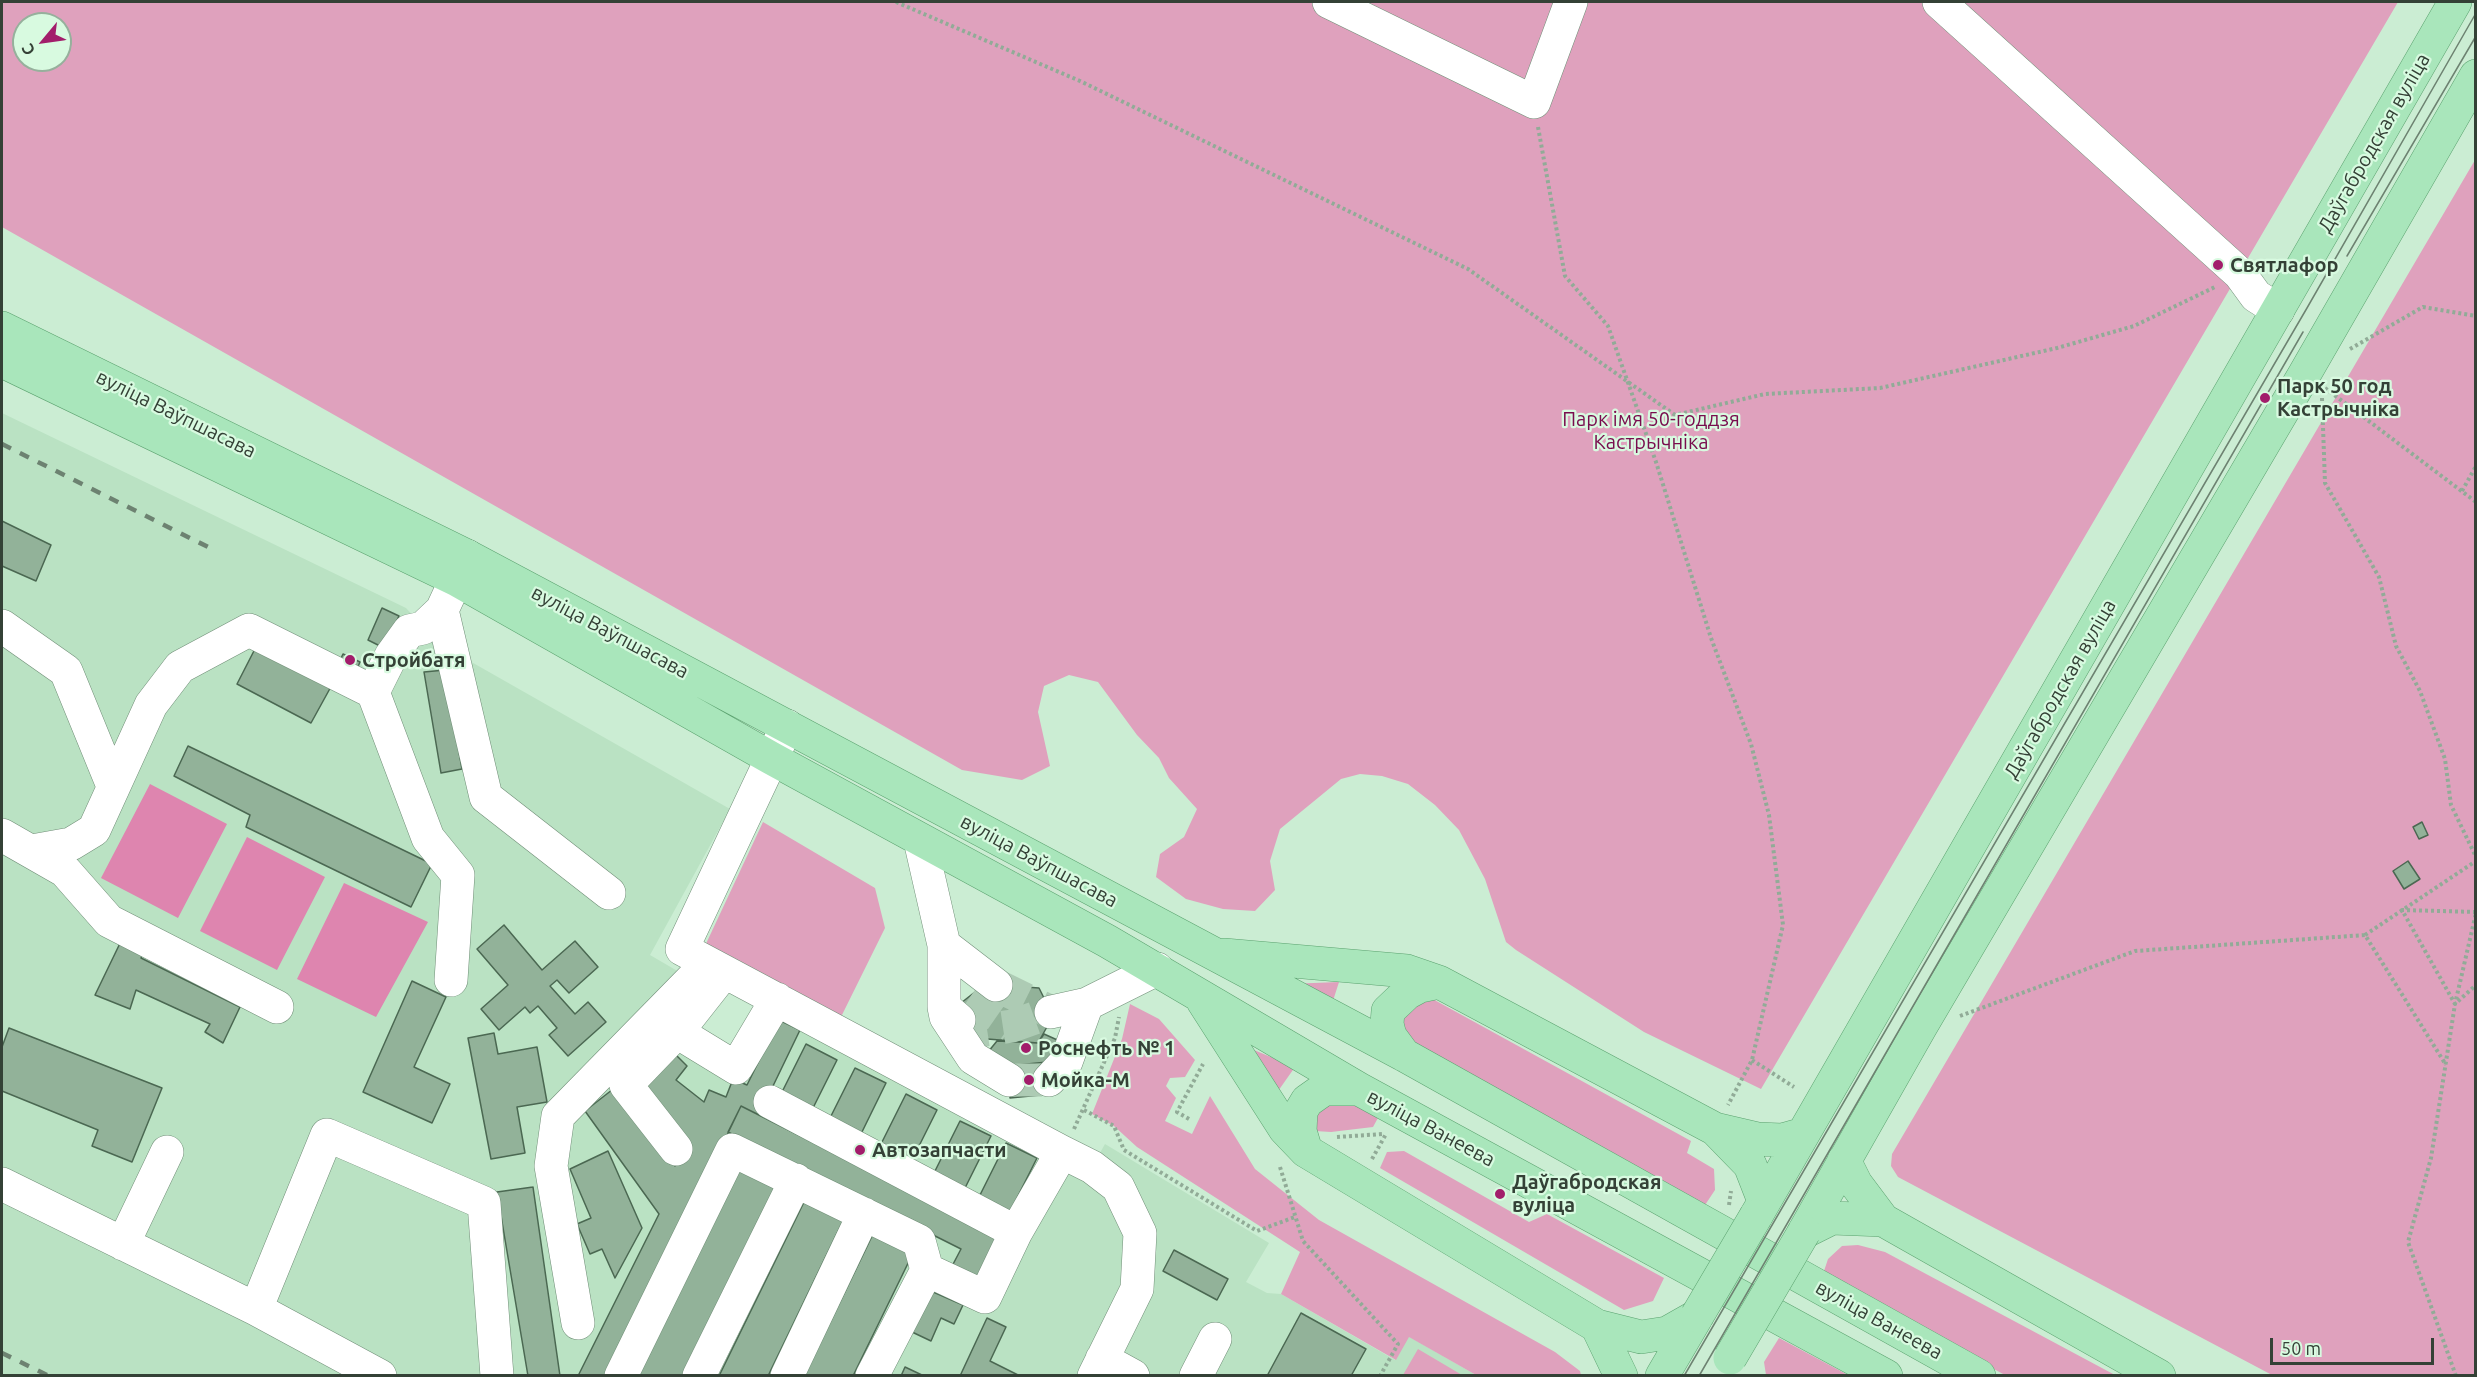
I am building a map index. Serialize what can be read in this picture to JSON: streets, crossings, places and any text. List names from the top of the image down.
{
  "streets": {
    "main road": ["Даўгабродская вуліца", "вуліца Ваўпшасава", "вуліца Ванеева"]
  },
  "crossings": [
    ["вуліца Ваўпшасава", "вуліца Ванеева"]
  ],
  "parks": ["Парк імя 50-годдзя Кастрычніка"],
  "places": [
    "Святлафор",
    "Парк 50 год Кастрычніка",
    "Стройбатя",
    "Роснефть № 1",
    "Мойка-М",
    "Автозапчасти",
    "Даўгабродская вуліца"
  ],
  "scale_bar": "50 m",
  "north": "bottom left"
}
